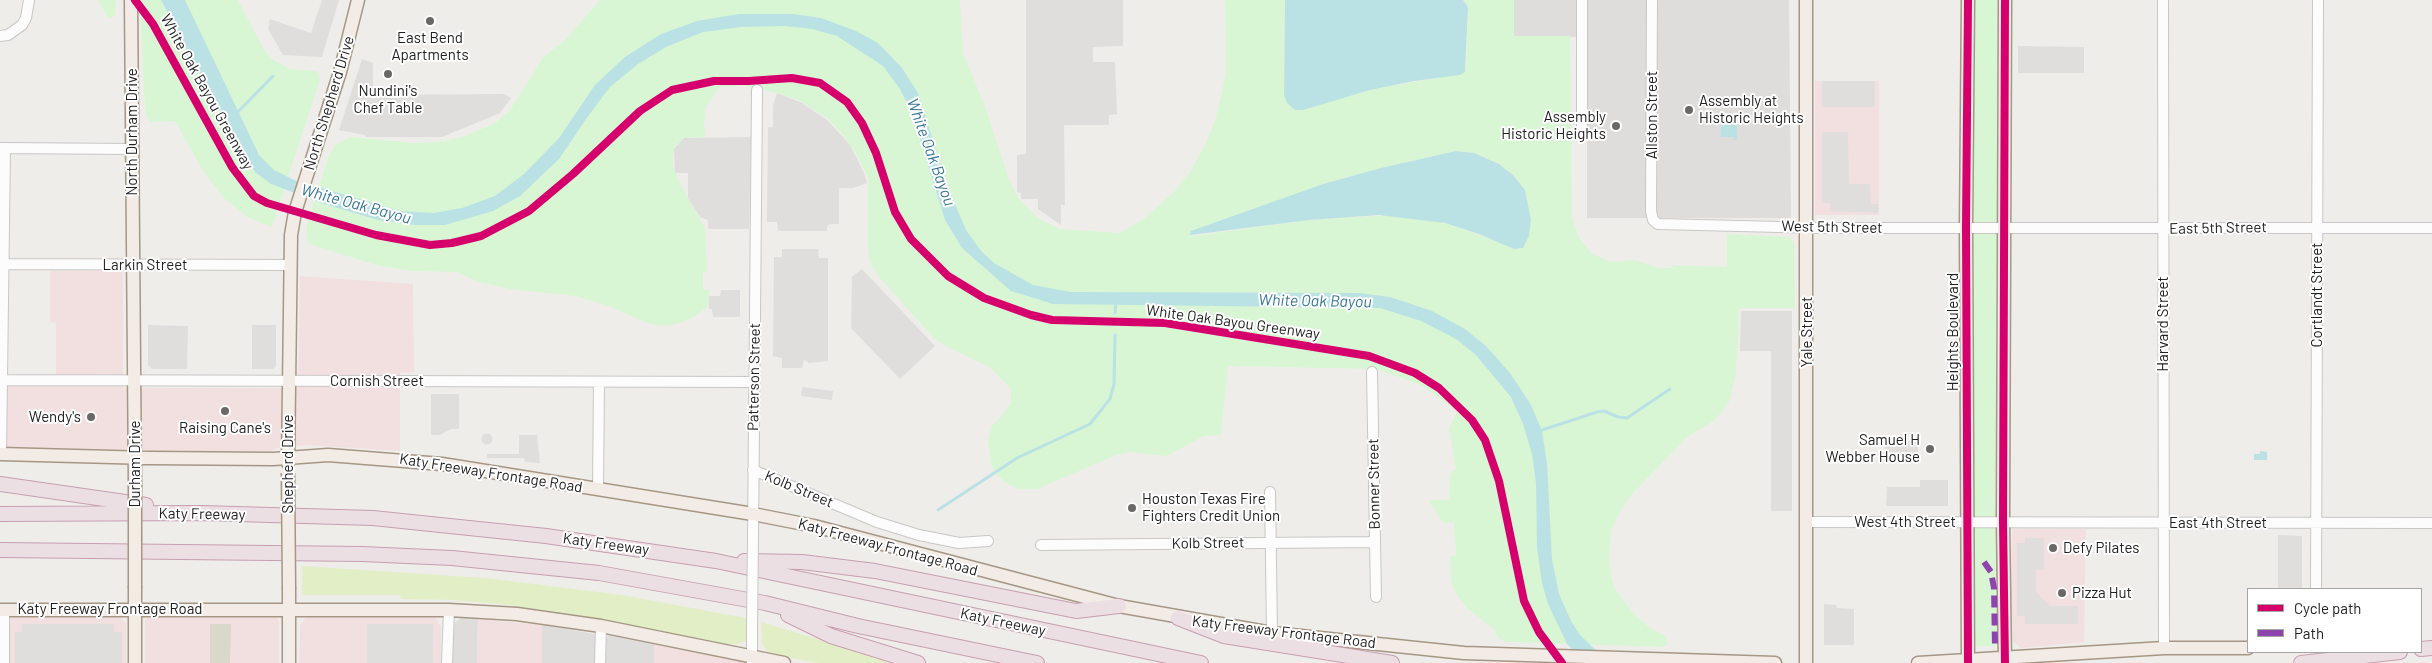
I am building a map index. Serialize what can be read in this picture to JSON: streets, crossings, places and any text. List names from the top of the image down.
{
  "streets": {
    "highway": ["Katy Freeway"],
    "main road": [
      "North Shepherd Drive",
      "North Durham Drive",
      "Yale Street",
      "Heights Boulevard",
      "Durham Drive",
      "Shepherd Drive",
      "Katy Freeway Frontage Road"
    ],
    "street": [
      "Allston Street",
      "West 5th Street",
      "East 5th Street",
      "Larkin Street",
      "Cortlandt Street",
      "Harvard Street",
      "Patterson Street",
      "Cornish Street",
      "Bonner Street",
      "Kolb Street",
      "West 4th Street",
      "East 4th Street"
    ],
    "cycle path": ["White Oak Bayou Greenway"]
  },
  "crossings": [
    ["North Shepherd Drive", "Larkin Street"],
    ["North Shepherd Drive", "Shepherd Drive"],
    ["Allston Street", "West 5th Street"],
    ["North Durham Drive", "Larkin Street"],
    ["North Durham Drive", "Durham Drive"],
    ["West 5th Street", "East 5th Street"],
    ["West 5th Street", "Yale Street"],
    ["West 5th Street", "Heights Boulevard"],
    ["East 5th Street", "Cortlandt Street"],
    ["East 5th Street", "Harvard Street"],
    ["Larkin Street", "Durham Drive"],
    ["Larkin Street", "Shepherd Drive"],
    ["Cortlandt Street", "East 4th Street"],
    ["Harvard Street", "East 4th Street"],
    ["Yale Street", "West 4th Street"],
    ["Heights Boulevard", "West 4th Street"],
    ["Patterson Street", "Cornish Street"],
    ["Patterson Street", "Katy Freeway Frontage Road"],
    ["Patterson Street", "Kolb Street"],
    ["Cornish Street", "Durham Drive"],
    ["Cornish Street", "Shepherd Drive"],
    ["Durham Drive", "Katy Freeway Frontage Road"],
    ["Shepherd Drive", "Katy Freeway Frontage Road"],
    ["Bonner Street", "Kolb Street"],
    ["West 4th Street", "East 4th Street"]
  ],
  "water": ["White Oak Bayou"],
  "places": [
    "East Bend Apartments",
    "Nundini's Chef Table",
    "Assembly at Historic Heights",
    "Assembly Historic Heights",
    "Raising Cane's",
    "Wendy's",
    "Samuel H Webber House",
    "Houston Texas Fire Fighters Credit Union",
    "Defy Pilates",
    "Pizza Hut"
  ],
  "legend": ["Cycle path", "Path"]
}
